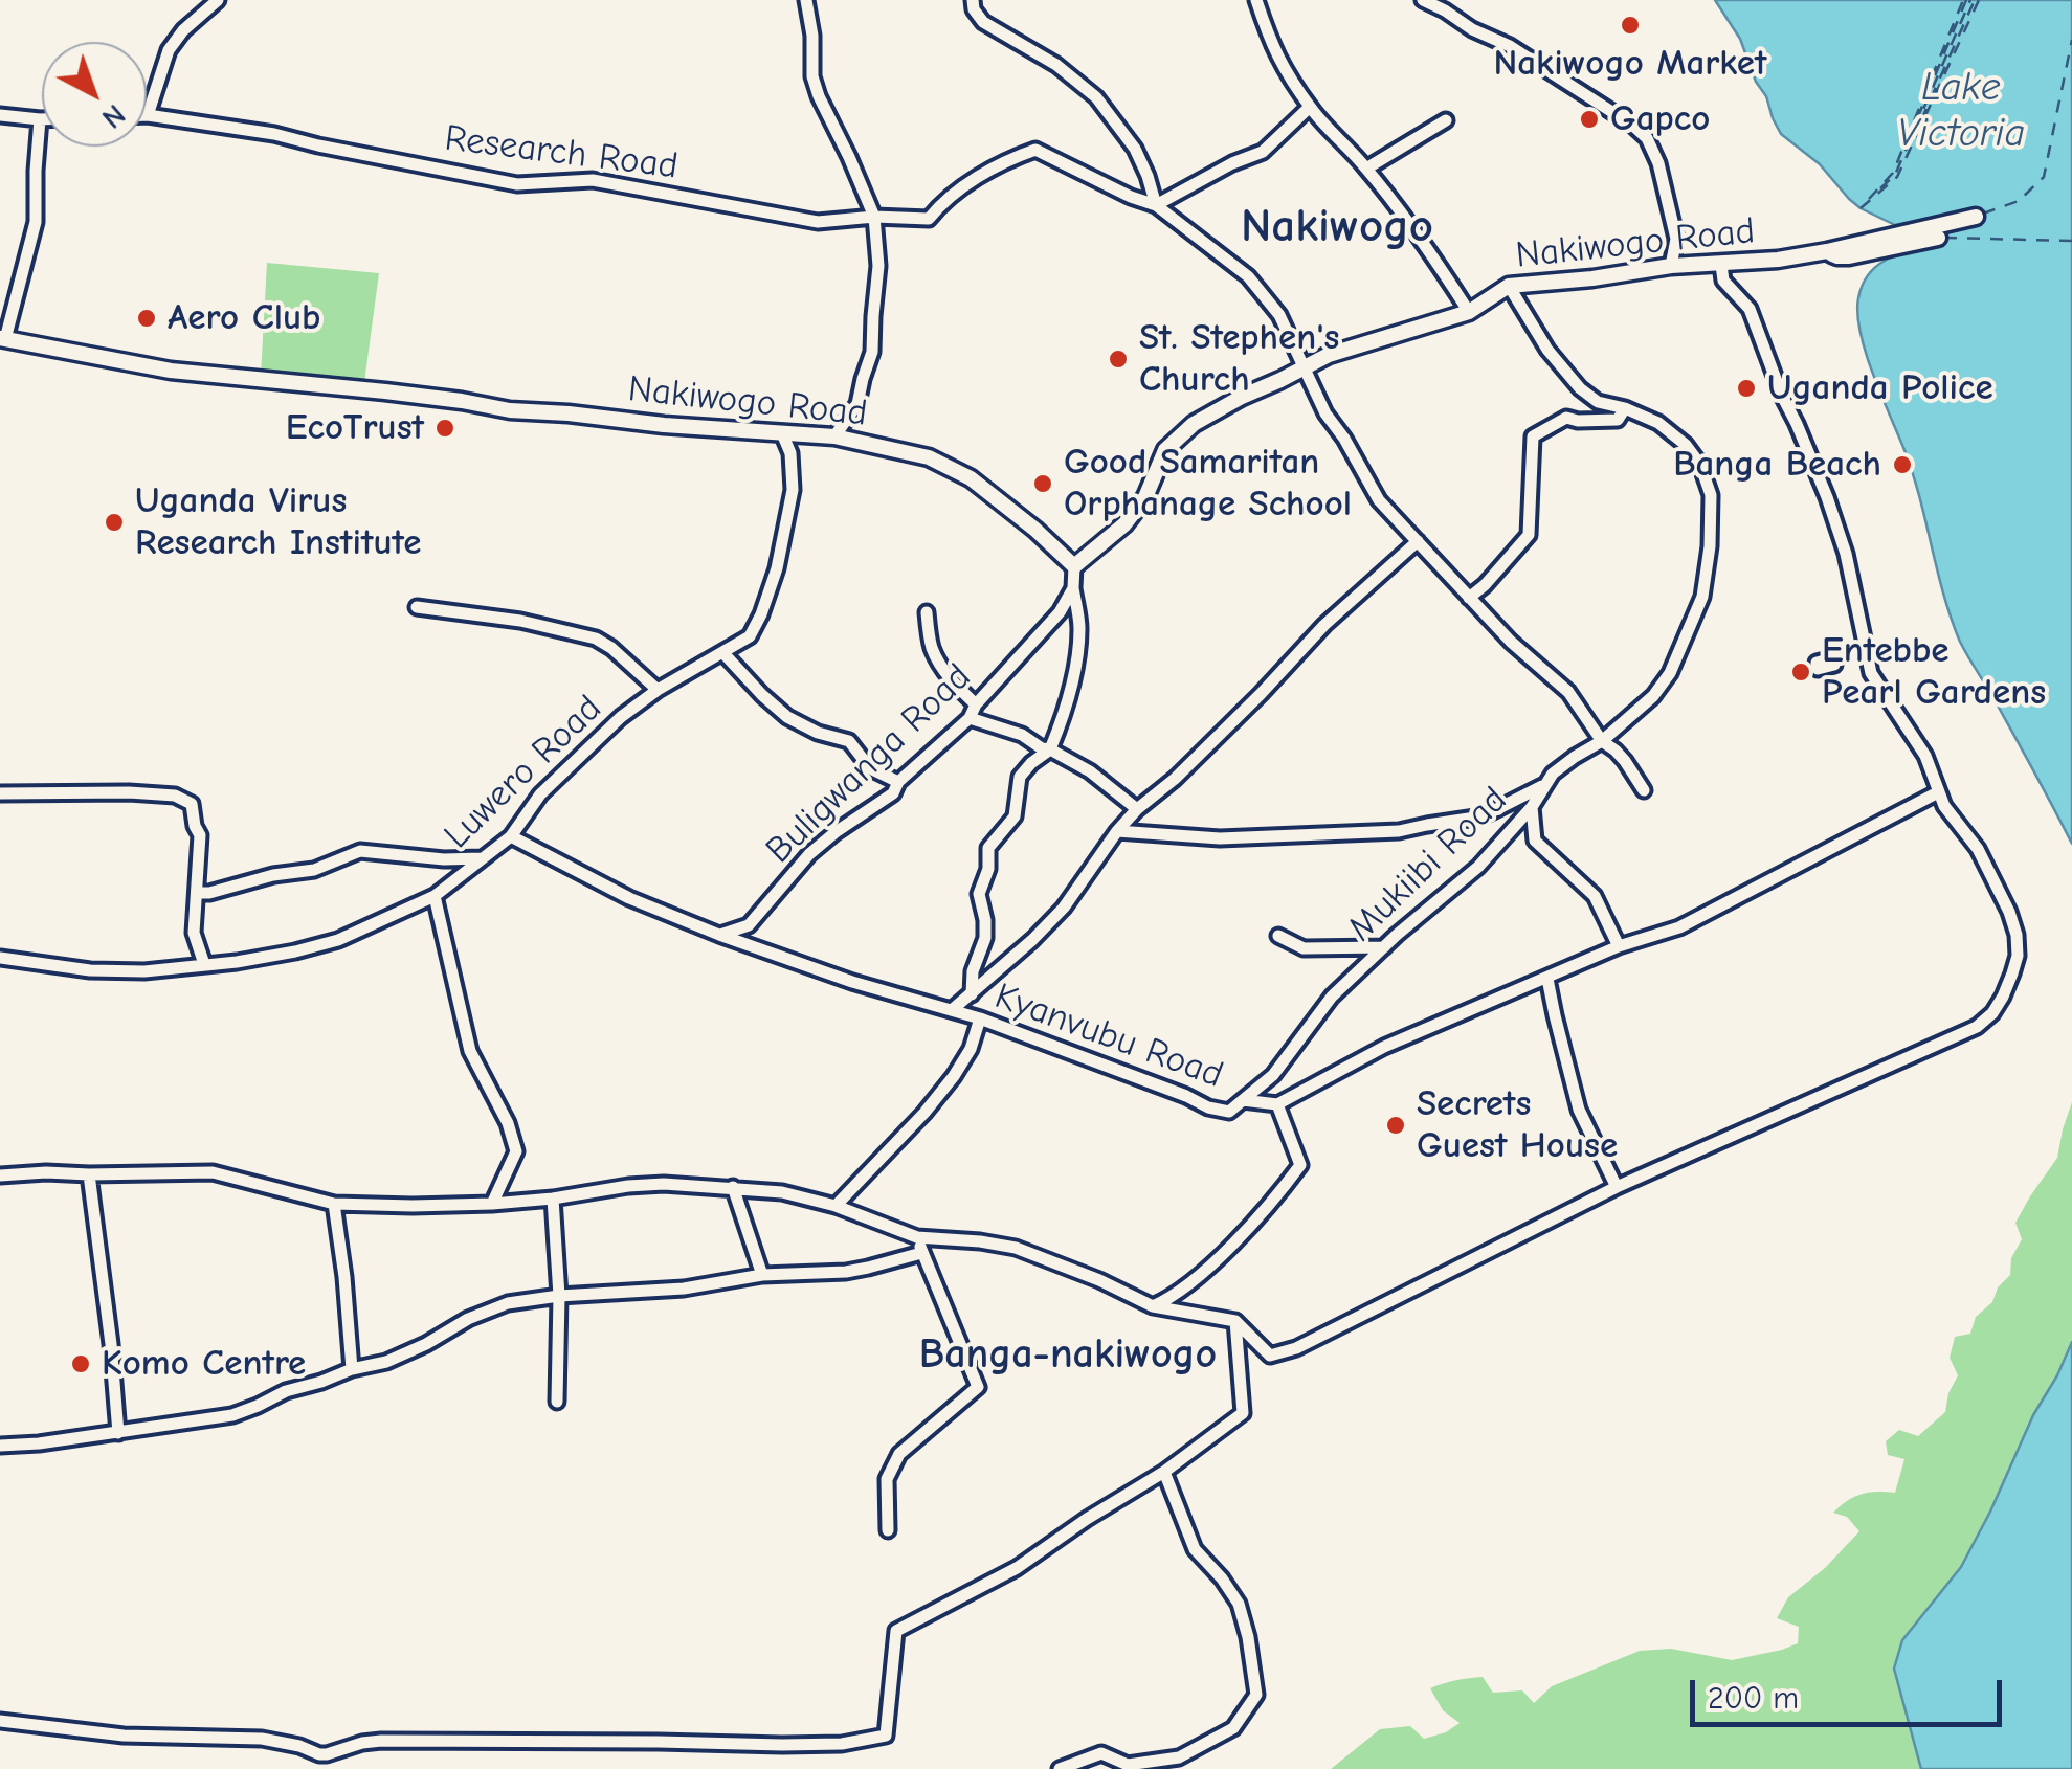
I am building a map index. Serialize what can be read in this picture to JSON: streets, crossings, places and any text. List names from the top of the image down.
{
  "streets": {
    "street": [
      "Research Road",
      "Nakiwogo Road",
      "Buligwanga Road",
      "Luwero Road",
      "Mukiibi Road",
      "Kyanvubu Road"
    ]
  },
  "crossings": [
    ["Nakiwogo Road", "Luwero Road"],
    ["Nakiwogo Road", "Mukiibi Road"],
    ["Buligwanga Road", "Kyanvubu Road"],
    ["Luwero Road", "Kyanvubu Road"],
    ["Mukiibi Road", "Kyanvubu Road"]
  ],
  "districts": ["Nakiwogo", "Banga-nakiwogo"],
  "water": ["Lake Victoria"],
  "places": [
    "Nakiwogo Market",
    "Gapco",
    "Aero Club",
    "St. Stephen's Church",
    "Uganda Police",
    "EcoTrust",
    "Banga Beach",
    "Good Samaritan Orphanage School",
    "Uganda Virus Research Institute",
    "Entebbe Pearl Gardens",
    "Secrets Guest House",
    "Komo Centre"
  ],
  "scale_bar": "200 m",
  "north": "bottom right"
}
